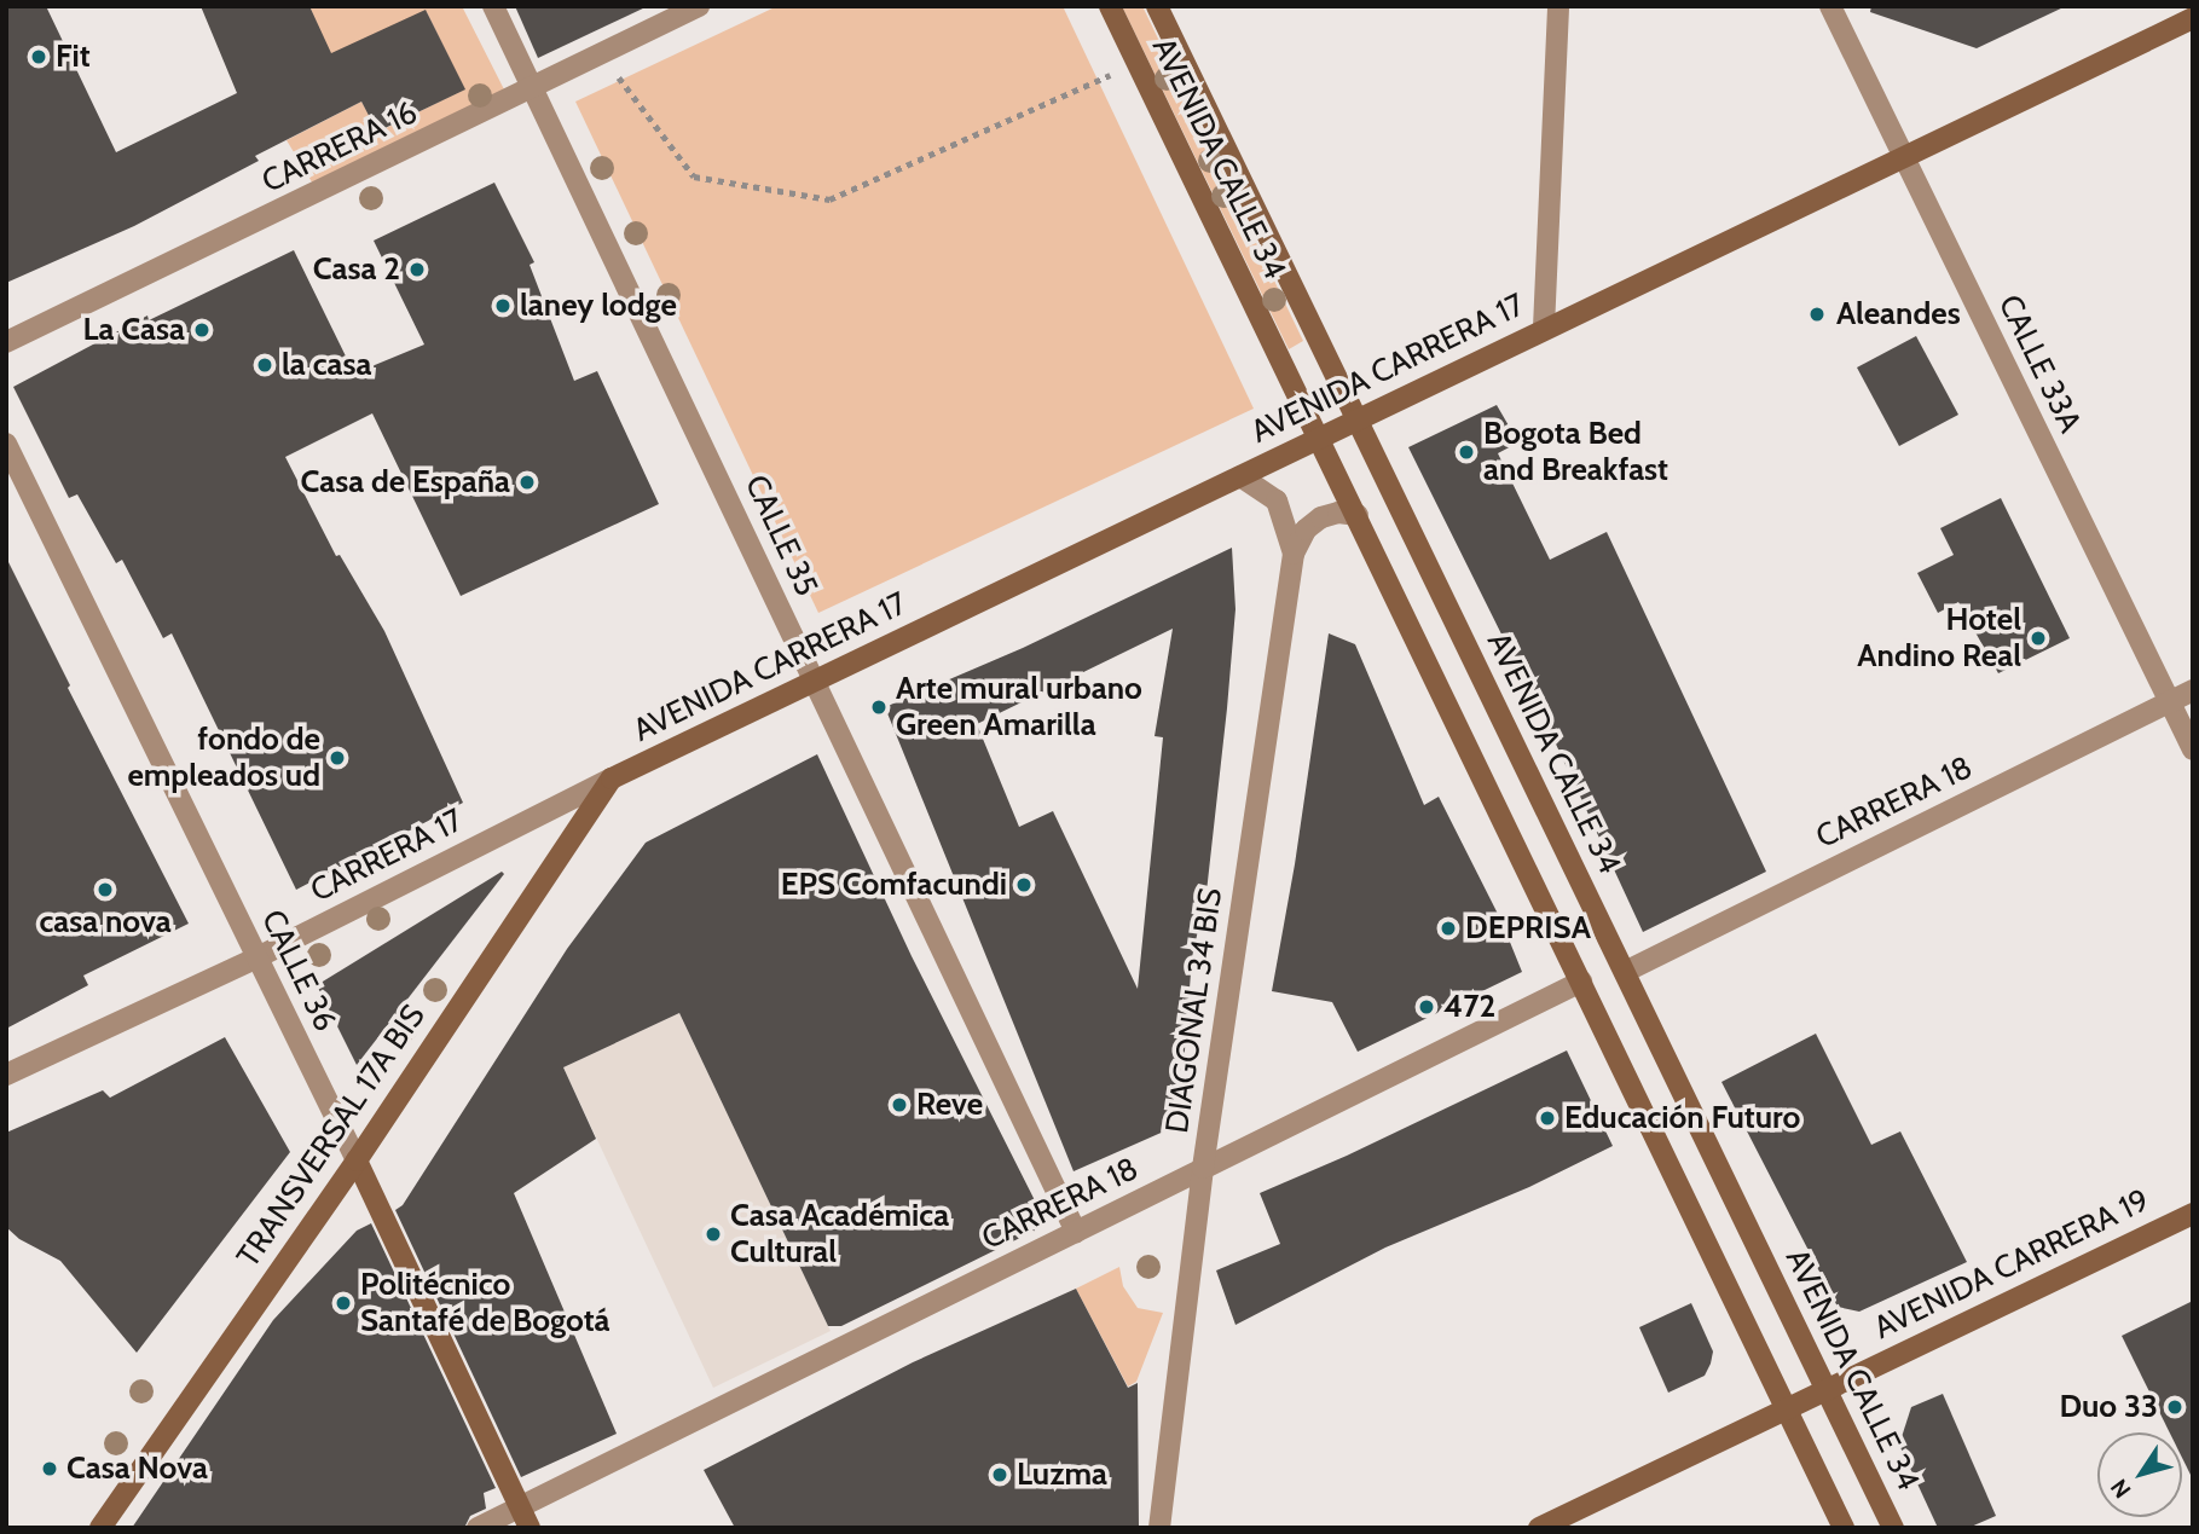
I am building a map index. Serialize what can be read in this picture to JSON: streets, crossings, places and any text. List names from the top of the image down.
{
  "streets": {
    "main road": [
      "AVENIDA CALLE 34",
      "AVENIDA CARRERA 17",
      "CALLE 36",
      "TRANSVERSAL 17A BIS",
      "AVENIDA CARRERA 19"
    ],
    "street": [
      "CARRERA 16",
      "CALLE 33A",
      "CALLE 35",
      "CARRERA 18",
      "CARRERA 17",
      "DIAGONAL 34 BIS"
    ]
  },
  "crossings": [
    ["CARRERA 16", "CALLE 35"],
    ["AVENIDA CALLE 34", "AVENIDA CARRERA 17"],
    ["AVENIDA CALLE 34", "CARRERA 18"],
    ["AVENIDA CALLE 34", "DIAGONAL 34 BIS"],
    ["AVENIDA CALLE 34", "AVENIDA CARRERA 19"],
    ["CALLE 33A", "AVENIDA CARRERA 17"],
    ["CALLE 33A", "CARRERA 18"],
    ["AVENIDA CARRERA 17", "CALLE 35"],
    ["AVENIDA CARRERA 17", "CARRERA 17"],
    ["AVENIDA CARRERA 17", "DIAGONAL 34 BIS"],
    ["AVENIDA CARRERA 17", "TRANSVERSAL 17A BIS"],
    ["CALLE 35", "CARRERA 18"],
    ["CARRERA 18", "CALLE 36"],
    ["CARRERA 18", "DIAGONAL 34 BIS"],
    ["CARRERA 17", "CALLE 36"],
    ["CARRERA 17", "TRANSVERSAL 17A BIS"],
    ["CALLE 36", "TRANSVERSAL 17A BIS"]
  ],
  "places": [
    "Fit",
    "Casa 2",
    "laney lodge",
    "Aleandes",
    "La Casa",
    "la casa",
    "Bogota Bed and Breakfast",
    "Casa de España",
    "Hotel Andino Real",
    "Arte mural urbano Green Amarilla",
    "fondo de empleados ud",
    "EPS Comfacundi",
    "casa nova",
    "DEPRISA",
    "472",
    "Reve",
    "Educación Futuro",
    "Casa Académica Cultural",
    "Politécnico Santafé de Bogotá",
    "Duo 33",
    "Casa Nova",
    "Luzma"
  ],
  "north": "bottom left"
}
